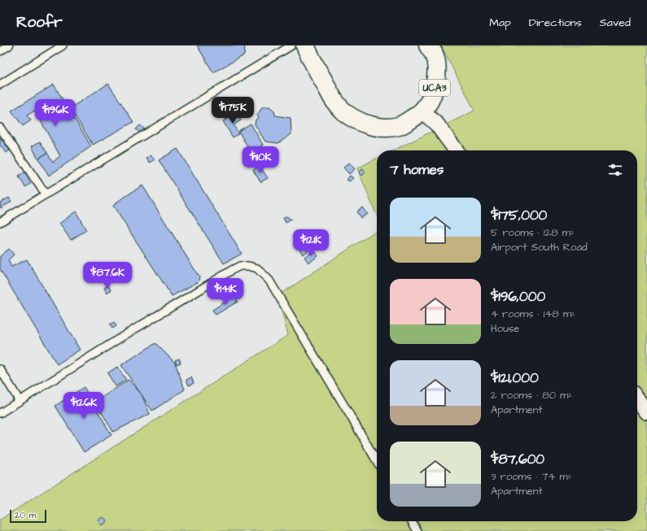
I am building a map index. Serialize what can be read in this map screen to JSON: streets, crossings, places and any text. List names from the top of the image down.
{
  "streets": {
    "main road": ["UCA3"]
  },
  "scale_bar": "20 m",
  "page": {
    "header": "Roofr",
    "nav": ["Map", "Directions", "Saved"],
    "price": [
      "$175K",
      "$196K",
      "$110K",
      "$121K",
      "$87.6K",
      "$141K",
      "$126K"
    ],
    "heading": "7 homes",
    "list": [
      {
        "name": "$175,000",
        "note": "5 rooms · 128 m² · Airport South Road"
      },
      {
        "name": "$196,000",
        "note": "4 rooms · 148 m² · House"
      },
      {
        "name": "$121,000",
        "note": "2 rooms · 80 m² · Apartment"
      },
      {
        "name": "$87,600",
        "note": "3 rooms · 74 m² · Apartment"
      }
    ],
    "scale": "20 m"
  }
}
